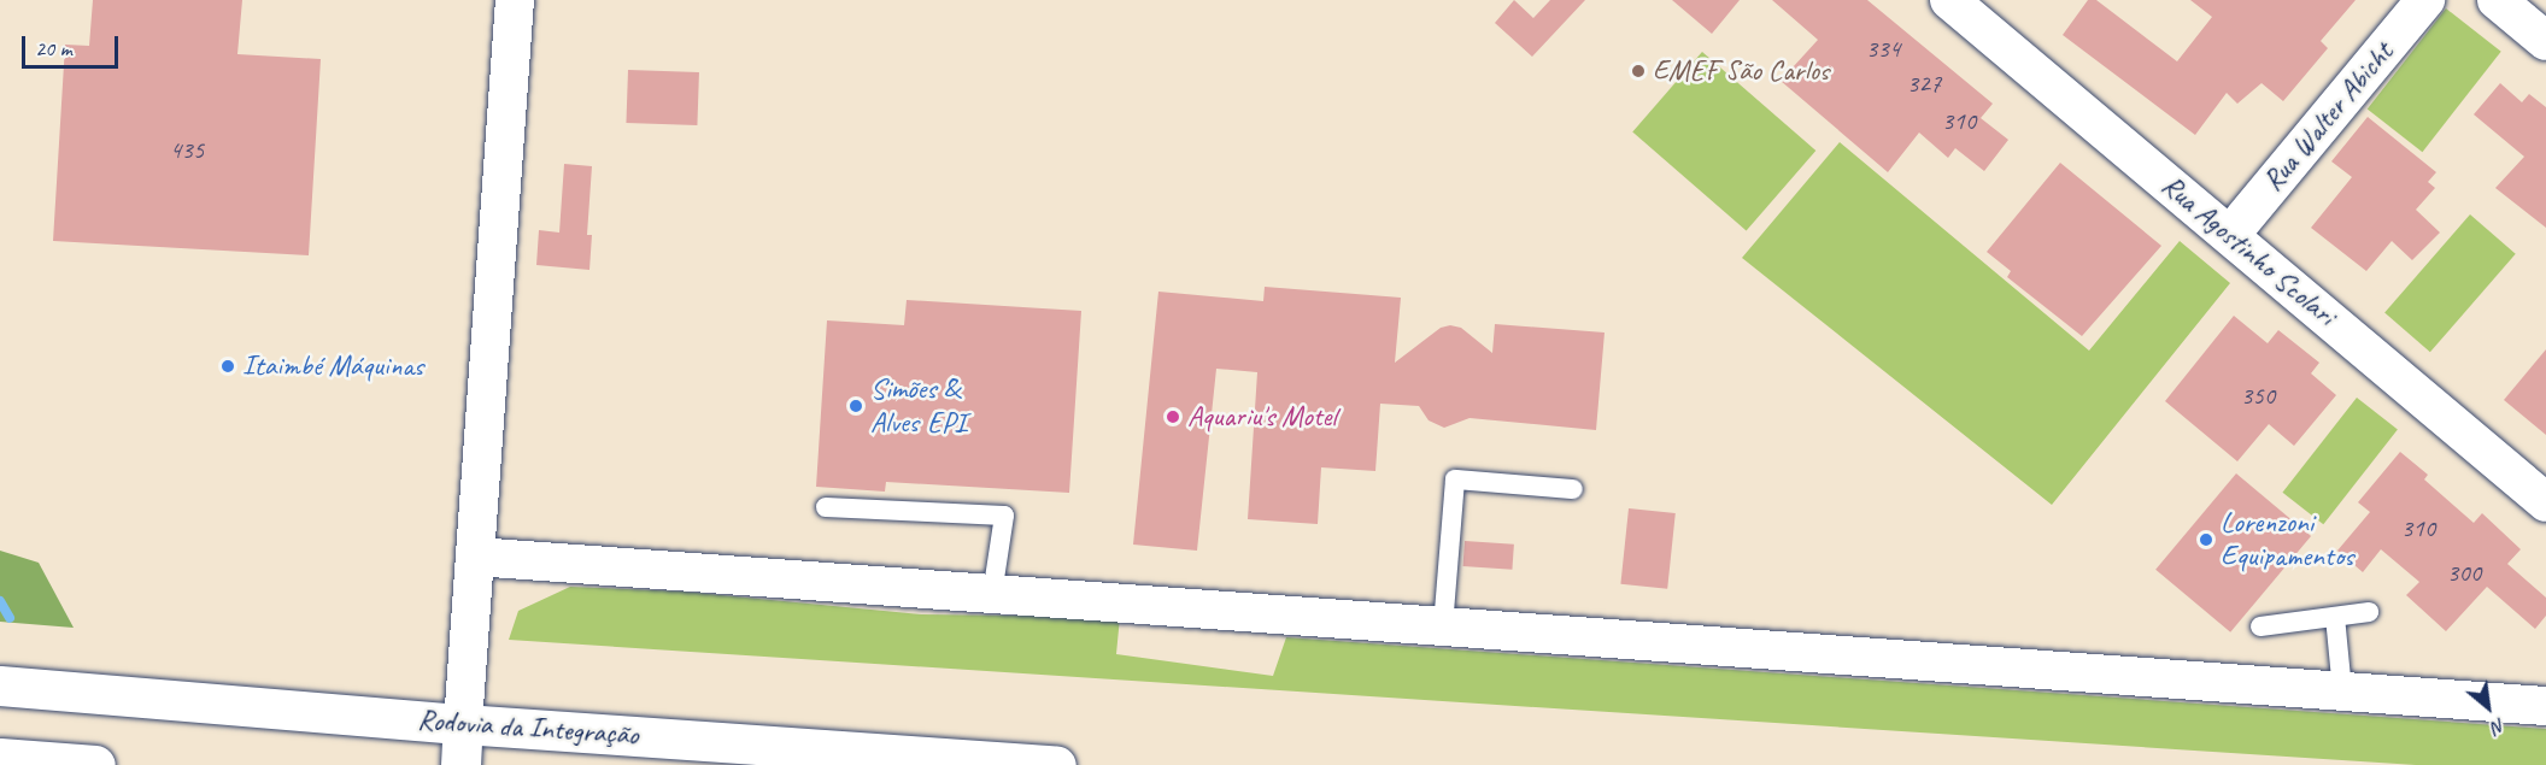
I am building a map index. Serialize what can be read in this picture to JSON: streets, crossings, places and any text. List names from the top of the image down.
{
  "streets": {
    "highway": ["Rodovia da Integração"],
    "street": ["Rua Walter Abicht", "Rua Agostinho Scolari"]
  },
  "crossings": [
    ["Rua Walter Abicht", "Rua Agostinho Scolari"]
  ],
  "places": [
    "EMEF São Carlos",
    "Itaimbé Máquinas",
    "Simões & Alves EPI",
    "Aquariu's Motel",
    "Lorenzoni Equipamentos"
  ],
  "house_numbers": [
    "334",
    "327",
    "310",
    "435",
    "350",
    "310",
    "300"
  ],
  "scale_bar": "20 m",
  "north": "bottom right"
}
